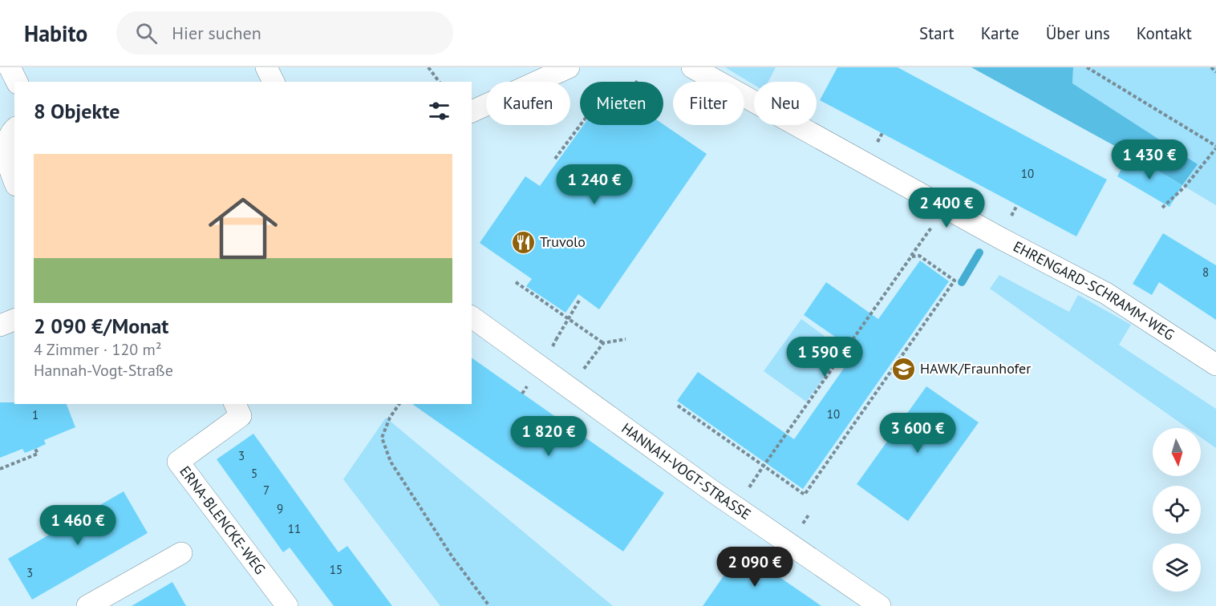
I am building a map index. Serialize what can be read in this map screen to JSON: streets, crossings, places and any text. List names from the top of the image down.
{
  "streets": {
    "street": ["EHRENGARD-SCHRAMM-WEG", "HANNAH-VOGT-STRASSE", "ERNA-BLENCKE-WEG"]
  },
  "places": {
    "restaurant": ["Truvolo"],
    "school or university": ["HAWK/Fraunhofer"]
  },
  "house_numbers": [
    "10",
    "8",
    "10",
    "1",
    "3",
    "5",
    "7",
    "9",
    "11",
    "15",
    "3"
  ],
  "north": "bottom",
  "page": {
    "header": "Habito",
    "search": "Hier suchen",
    "nav": [
      "Start",
      "Karte",
      "Über uns",
      "Kontakt"
    ],
    "chip": [
      "Kaufen",
      "Mieten",
      "Filter",
      "Neu"
    ],
    "heading": "8 Objekte",
    "price": [
      "1 430 €",
      "1 240 €",
      "2 400 €",
      "1 590 €",
      "3 600 €",
      "1 820 €",
      "1 460 €",
      "2 090 €"
    ],
    "list": [
      {
        "name": "2 090 €/Monat",
        "note": "4 Zimmer · 120 m² · Hannah-Vogt-Straße"
      }
    ]
  }
}
